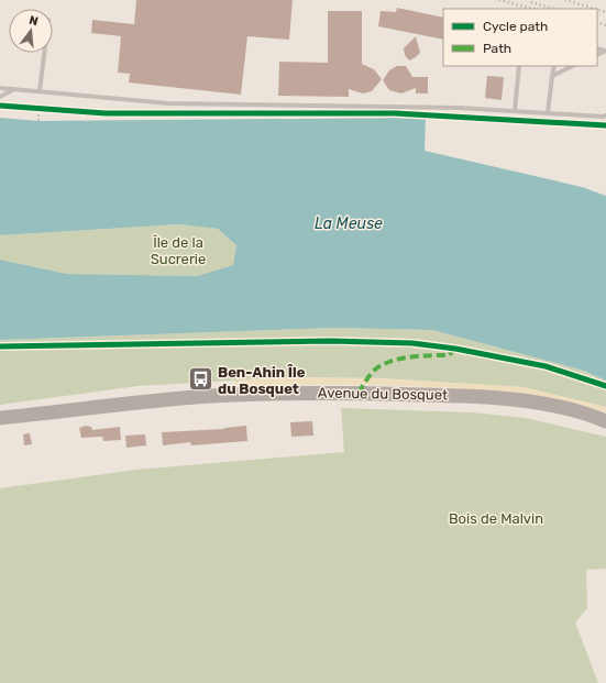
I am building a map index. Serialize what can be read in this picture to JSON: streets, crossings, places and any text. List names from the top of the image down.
{
  "streets": {
    "main road": ["Avenue du Bosquet"]
  },
  "water": ["La Meuse"],
  "parks": ["Île de la Sucrerie", "Bois de Malvin"],
  "places": {
    "bus stop": ["Ben-Ahin Île du Bosquet"]
  },
  "legend": ["Cycle path", "Path"],
  "north": "top"
}
